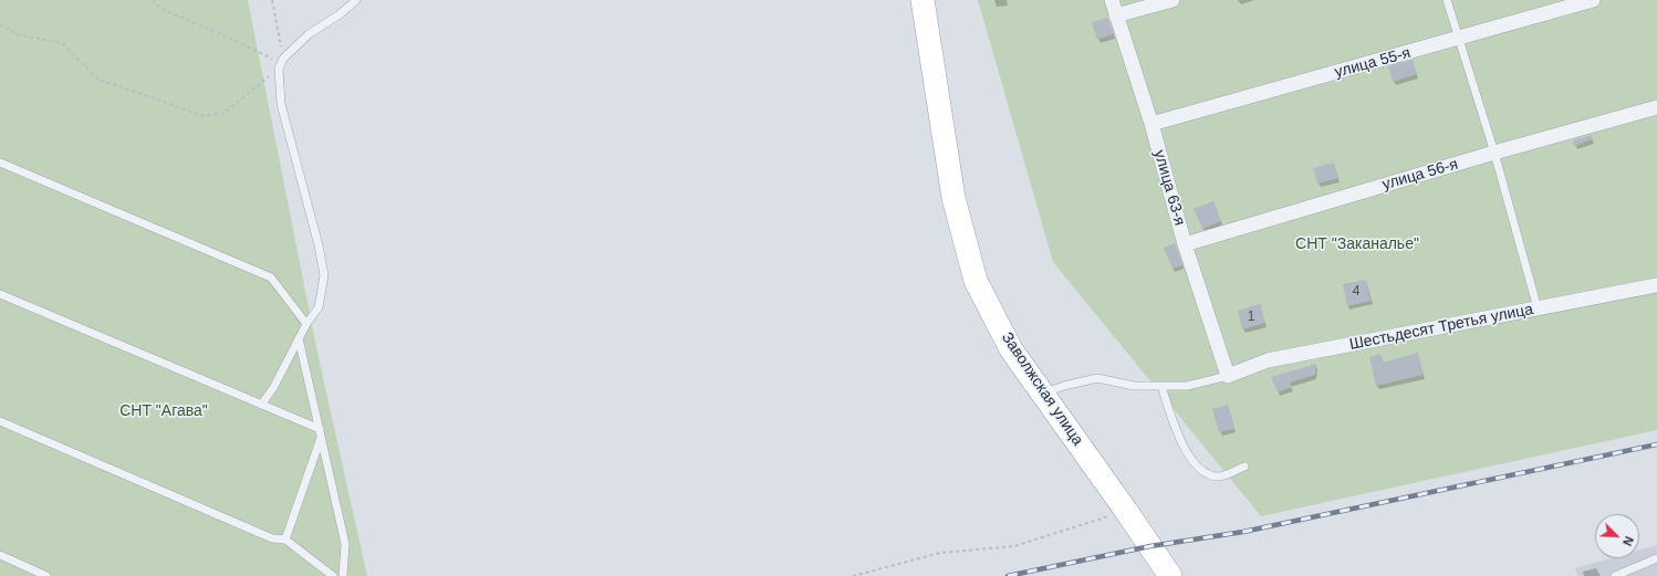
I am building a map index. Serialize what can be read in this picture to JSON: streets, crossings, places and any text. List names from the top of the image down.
{
  "streets": {
    "main road": ["Заволжская улица"],
    "street": [
      "улица 55-я",
      "улица 56-я",
      "улица 63-я",
      "Шестьдесят Третья улица"
    ]
  },
  "crossings": [
    ["улица 55-я", "улица 63-я"],
    ["улица 56-я", "улица 63-я"],
    ["улица 63-я", "Шестьдесят Третья улица"]
  ],
  "parks": ["СНТ \"Заканалье\"", "СНТ \"Агава\""],
  "house_numbers": ["4", "1"],
  "north": "bottom right"
}
